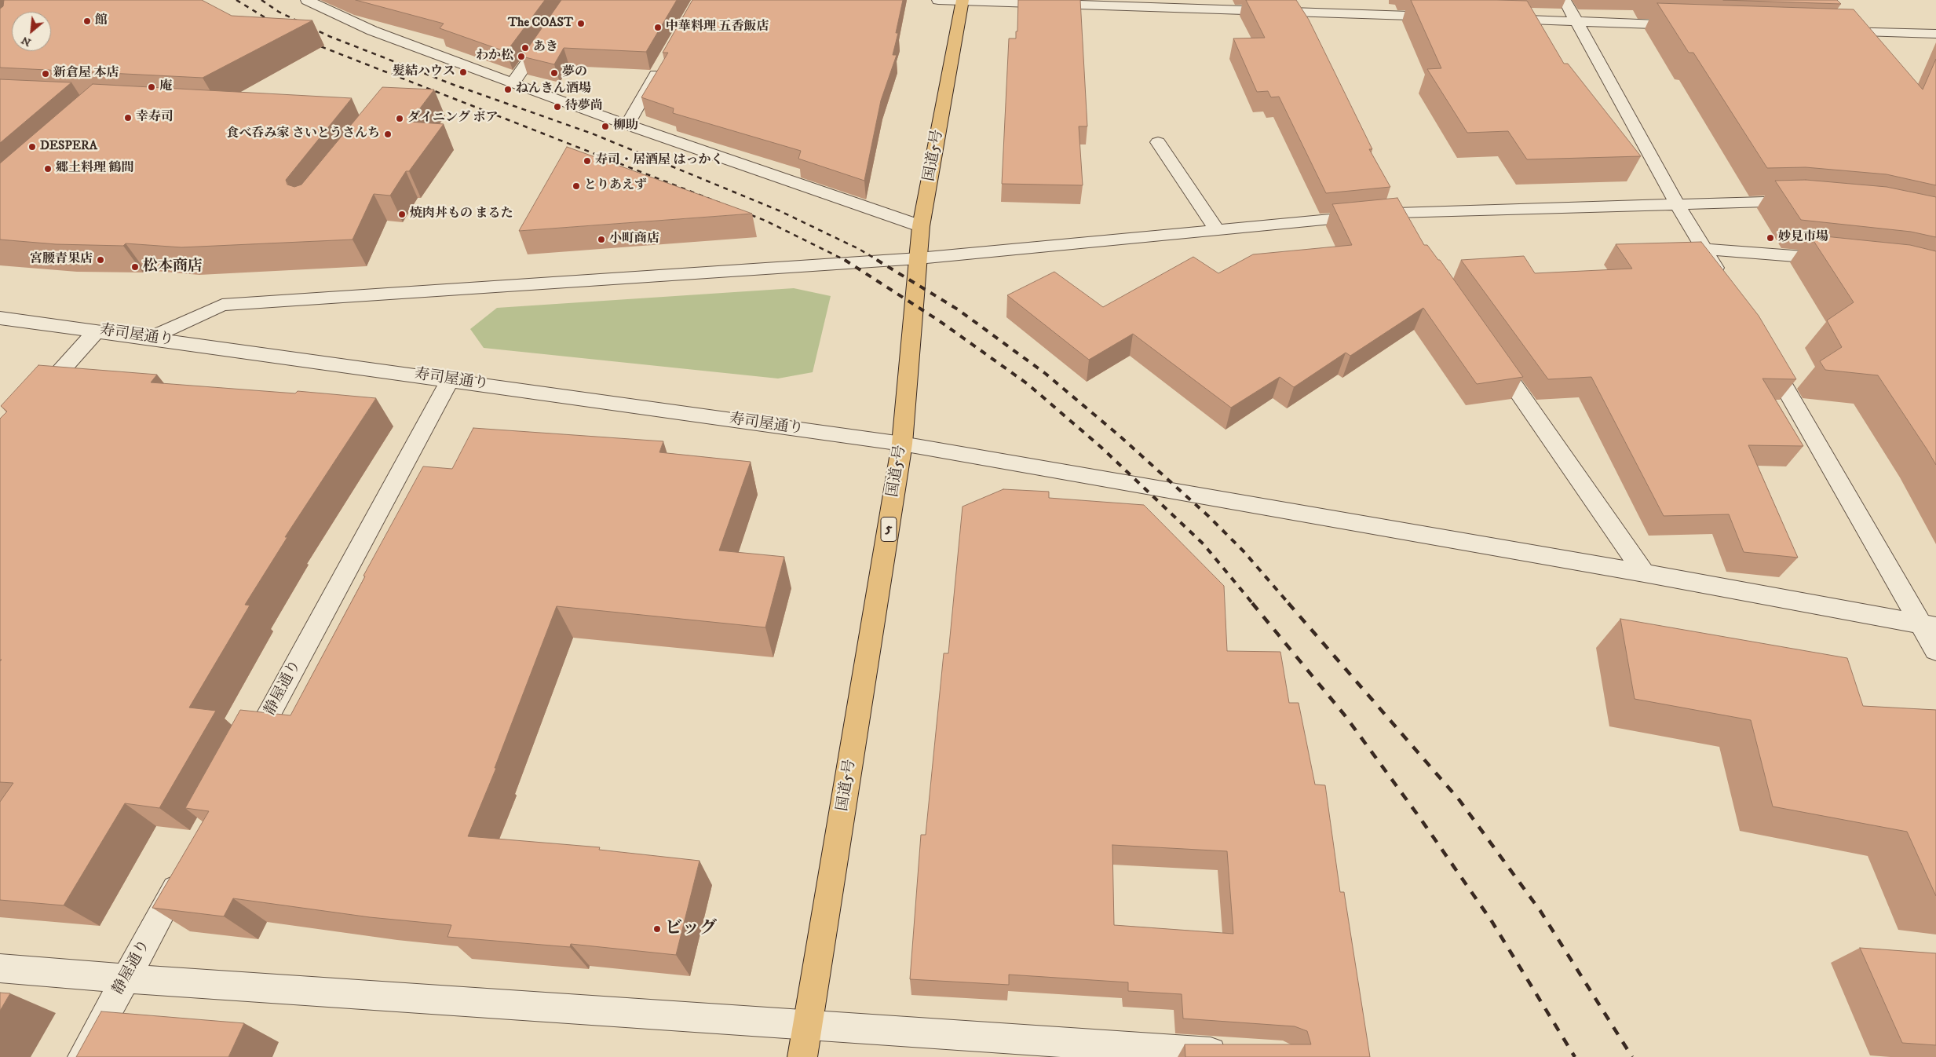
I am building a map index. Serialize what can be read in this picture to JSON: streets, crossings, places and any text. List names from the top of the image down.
{
  "streets": {
    "highway": ["国道5号", "5"],
    "street": ["寿司屋通り", "静屋通り"]
  },
  "crossings": [
    ["国道5号", "寿司屋通り"],
    ["寿司屋通り", "静屋通り"]
  ],
  "places": [
    "館",
    "The COAST",
    "中華料理 五香飯店",
    "あき",
    "わか松",
    "髪結ハウス",
    "夢の",
    "新倉屋 本店",
    "庵",
    "ねんきん酒場",
    "待夢尚",
    "幸寿司",
    "ダイニング ボア",
    "柳助",
    "食べ呑み家 さいとうさんち",
    "DESPERA",
    "寿司・居酒屋 はっかく",
    "郷土料理 鶴間",
    "とりあえず",
    "焼肉丼もの まるた",
    "妙見市場",
    "小町商店",
    "宮腰青果店",
    "松本商店",
    "ビッグ"
  ],
  "north": "bottom left"
}
